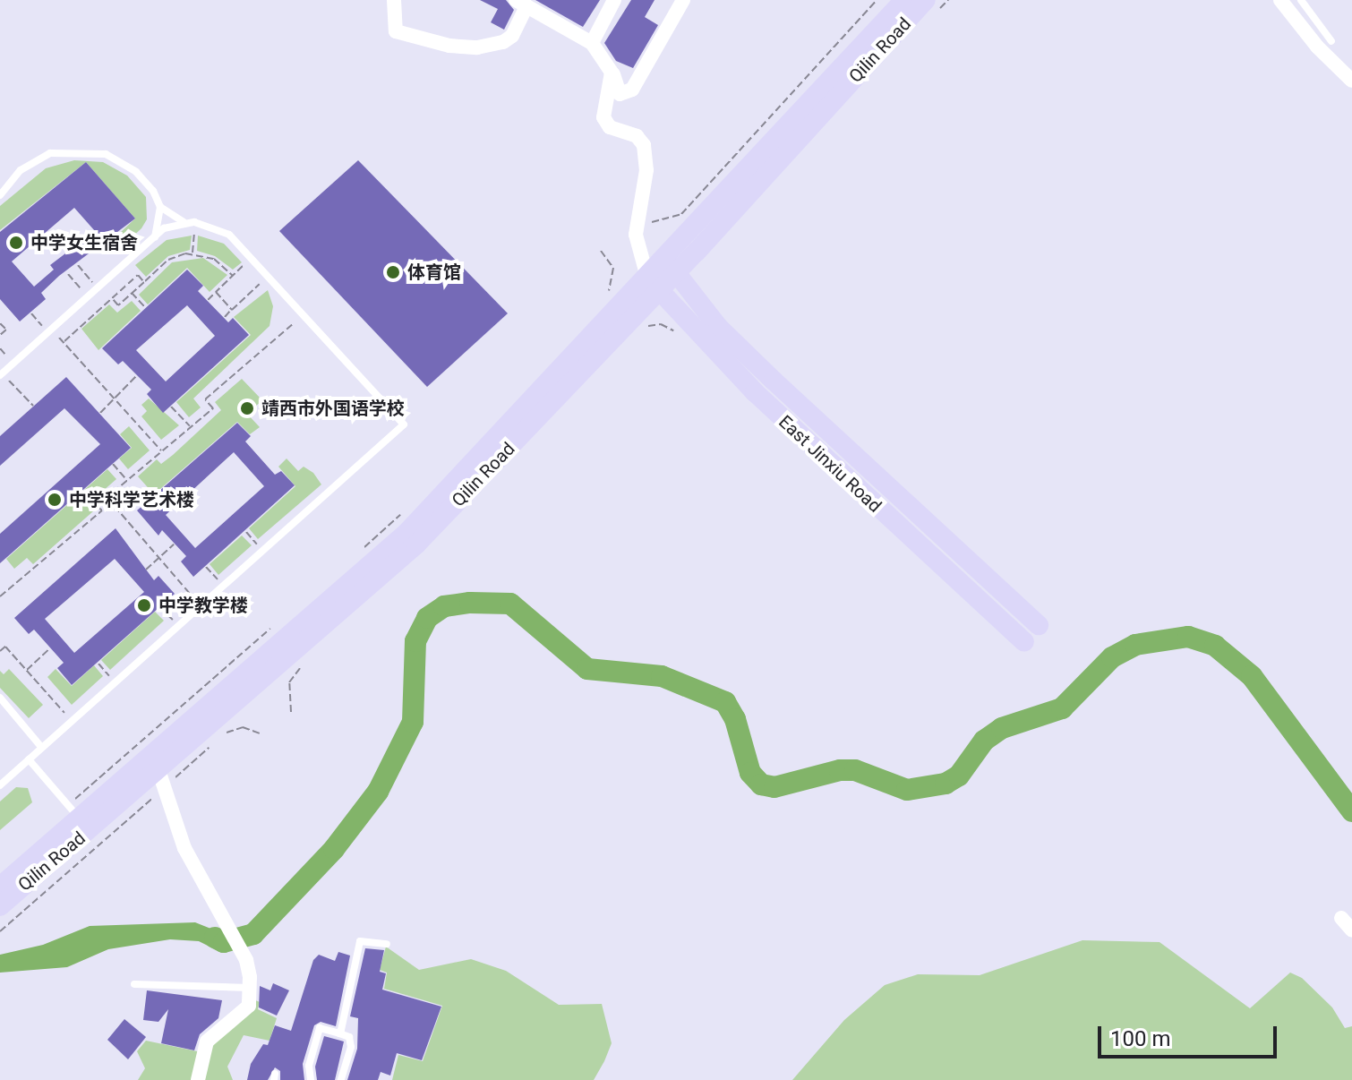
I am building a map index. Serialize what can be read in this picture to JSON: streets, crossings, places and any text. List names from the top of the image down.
{
  "streets": {
    "main road": ["Qilin Road", "East Jinxiu Road"]
  },
  "crossings": [
    ["Qilin Road", "East Jinxiu Road"]
  ],
  "places": [
    "中学女生宿舍",
    "体育馆",
    "靖西市外国语学校",
    "中学科学艺术楼",
    "中学教学楼"
  ],
  "scale_bar": "100 m"
}
